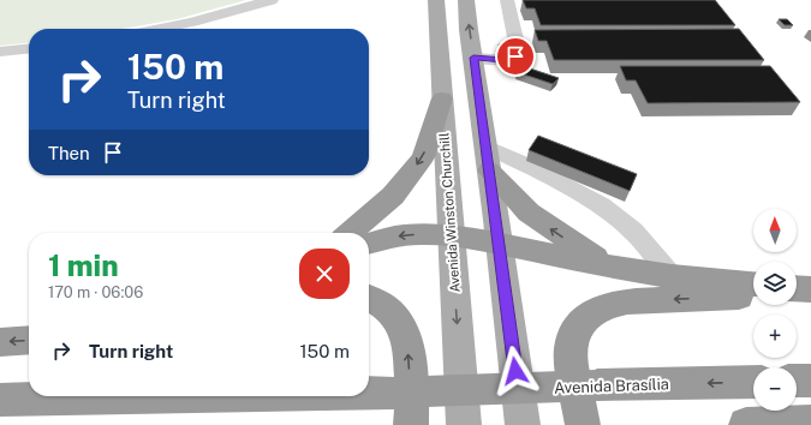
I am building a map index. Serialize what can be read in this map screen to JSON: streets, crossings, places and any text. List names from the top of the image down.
{
  "streets": {
    "highway": ["Avenida Brasília"],
    "main road": ["Avenida Winston Churchill"]
  },
  "north": "top",
  "page": {
    "turn": ["150 m", "Turn right"],
    "then": "Then",
    "map_buttons": ["+", "−"],
    "heading": ["1 min", "170 m · 06:06"],
    "list": [
      {
        "name": "Turn right",
        "value": "150 m"
      }
    ]
  }
}
